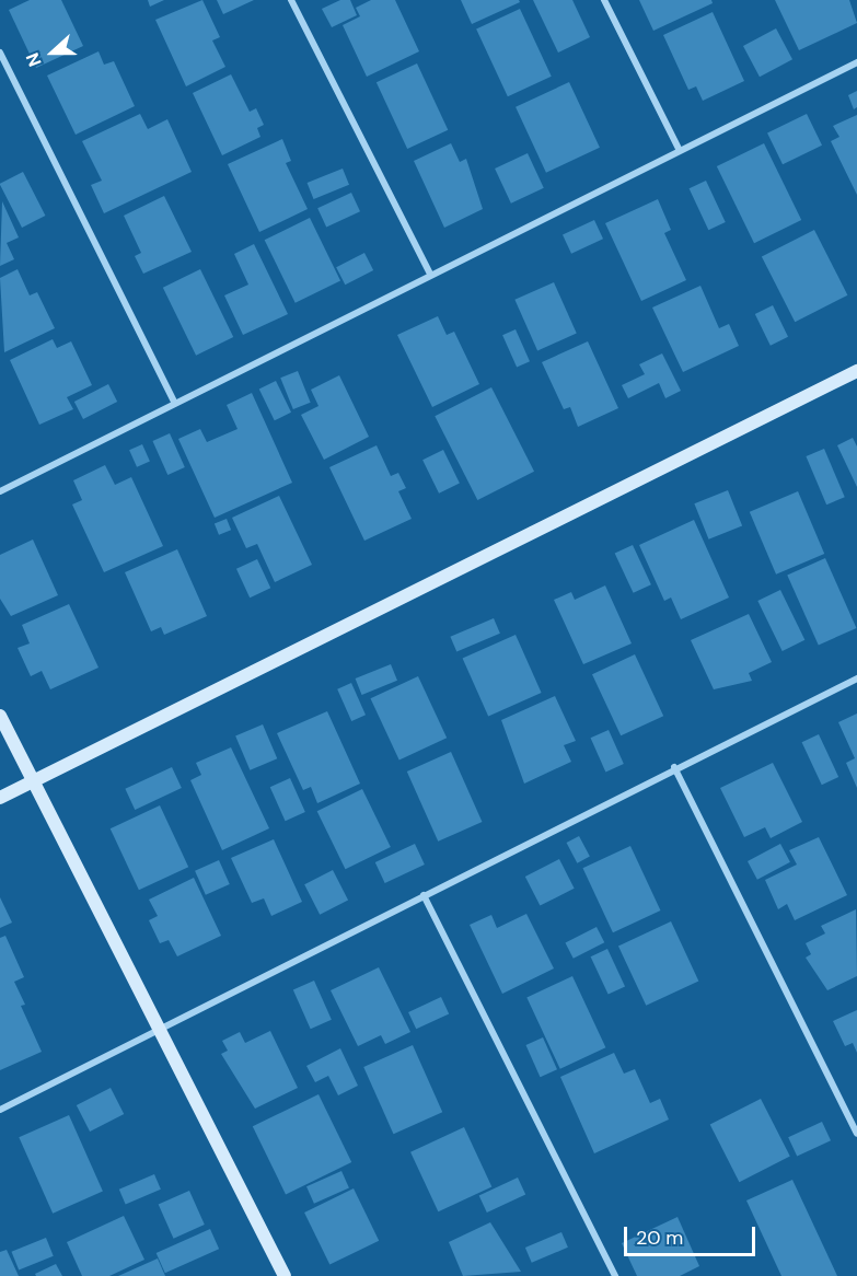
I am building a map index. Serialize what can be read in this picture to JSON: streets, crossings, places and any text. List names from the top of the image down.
{
  "scale_bar": "20 m",
  "north": "left"
}
